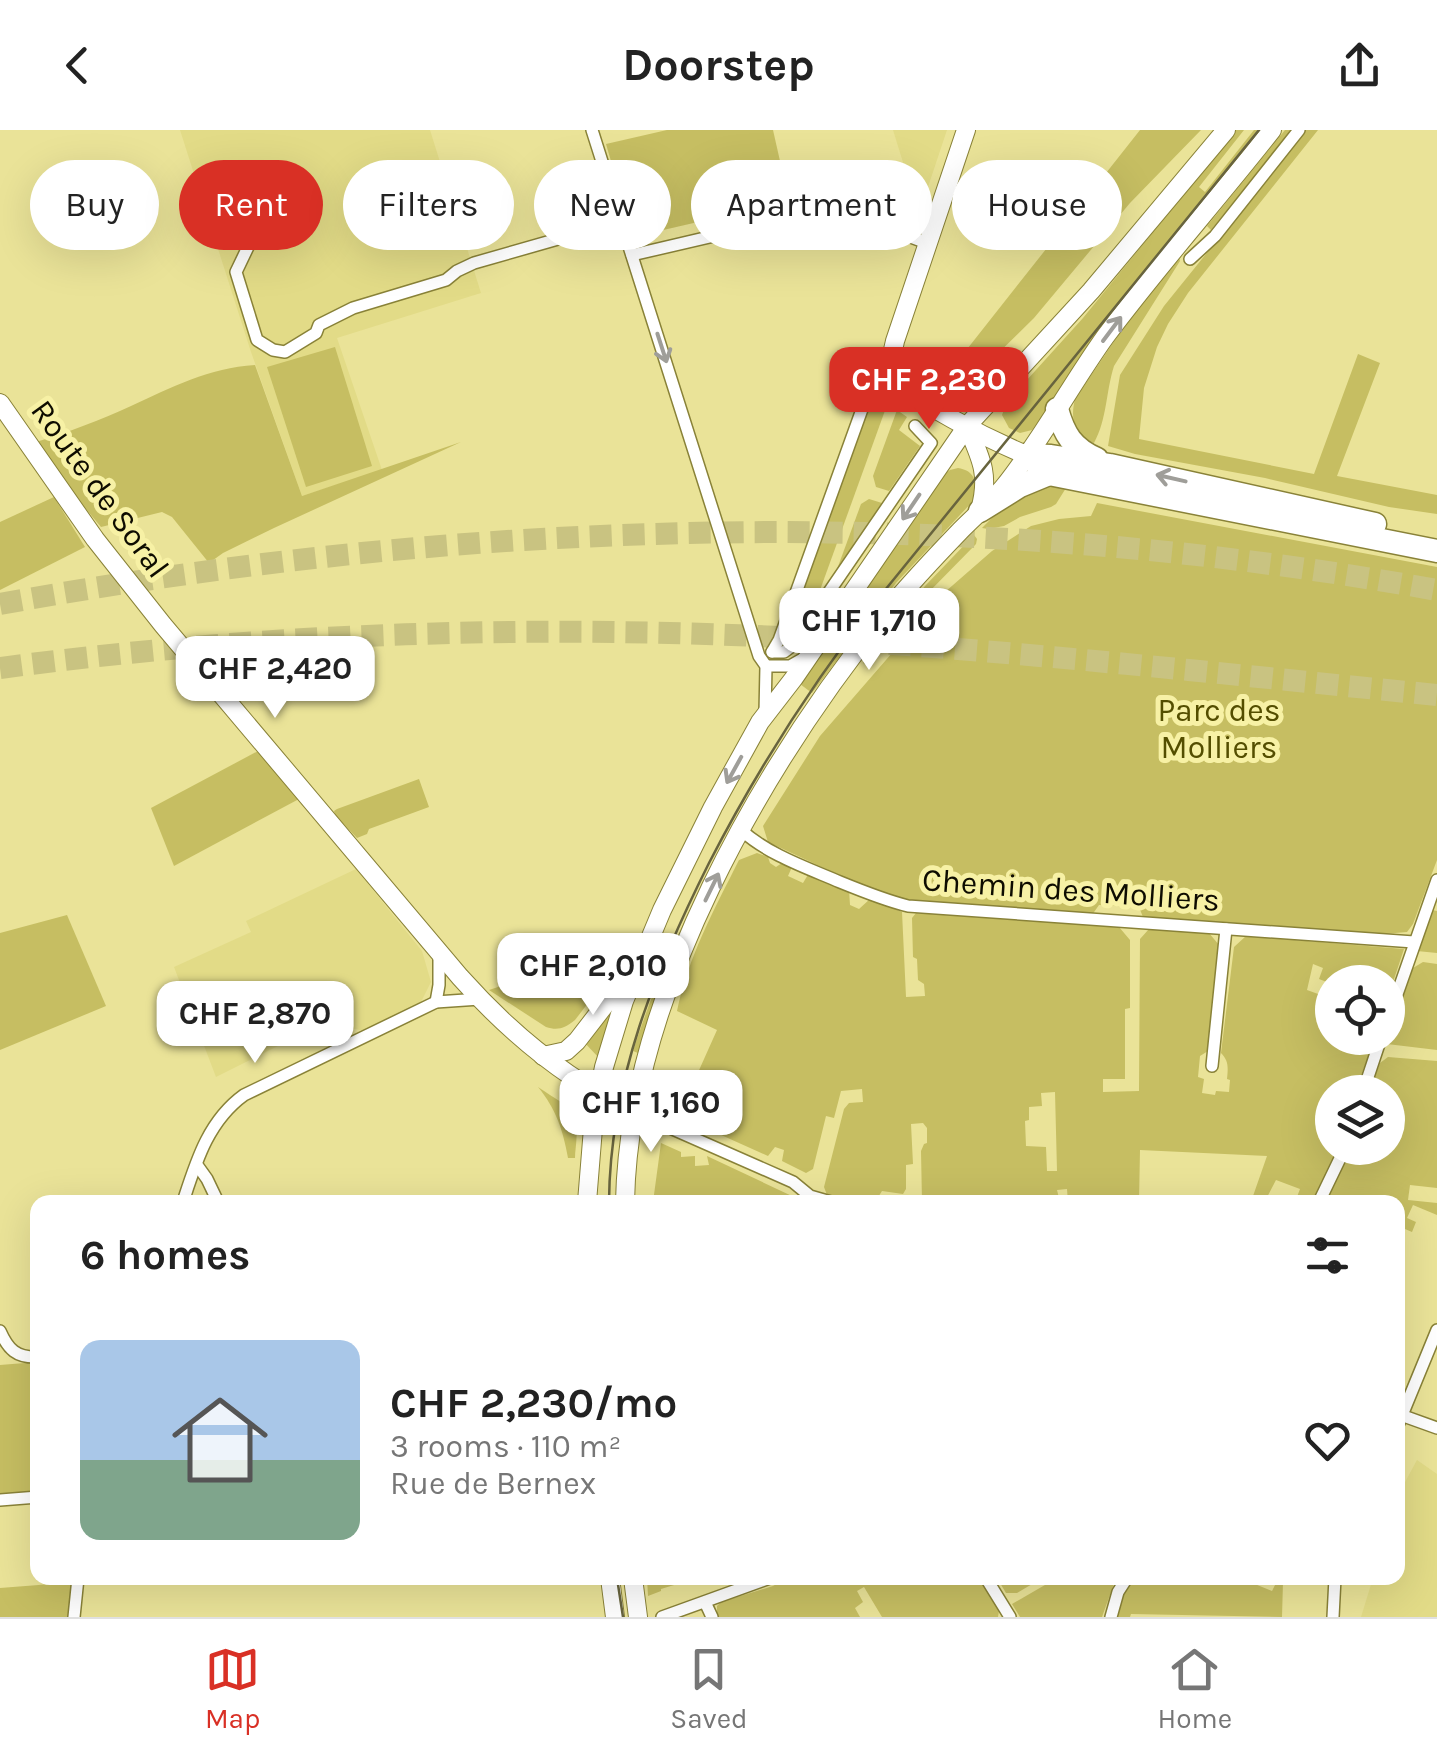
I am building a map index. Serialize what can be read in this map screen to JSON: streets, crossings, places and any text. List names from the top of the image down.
{
  "streets": {
    "main road": ["Route de Soral"],
    "street": ["Chemin des Molliers"]
  },
  "parks": ["Parc des Molliers"],
  "page": {
    "header": "Doorstep",
    "chip": [
      "Buy",
      "Rent",
      "Filters",
      "New",
      "Apartment",
      "House"
    ],
    "price": [
      "CHF 2,230",
      "CHF 1,710",
      "CHF 2,420",
      "CHF 2,010",
      "CHF 2,870",
      "CHF 1,160"
    ],
    "heading": "6 homes",
    "list": [
      {
        "name": "CHF 2,230/mo",
        "note": "3 rooms · 110 m² · Rue de Bernex"
      }
    ],
    "tabs": ["Map", "Saved", "Home"]
  }
}
